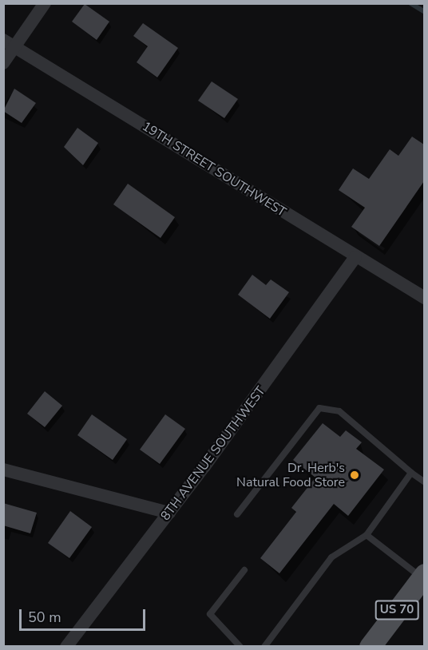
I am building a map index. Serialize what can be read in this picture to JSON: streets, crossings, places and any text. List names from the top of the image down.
{
  "streets": {
    "main road": ["US 70"],
    "street": ["19TH STREET SOUTHWEST", "8TH AVENUE SOUTHWEST"]
  },
  "crossings": [
    ["19TH STREET SOUTHWEST", "8TH AVENUE SOUTHWEST"]
  ],
  "places": ["Dr. Herb's Natural Food Store"],
  "scale_bar": "50 m"
}
